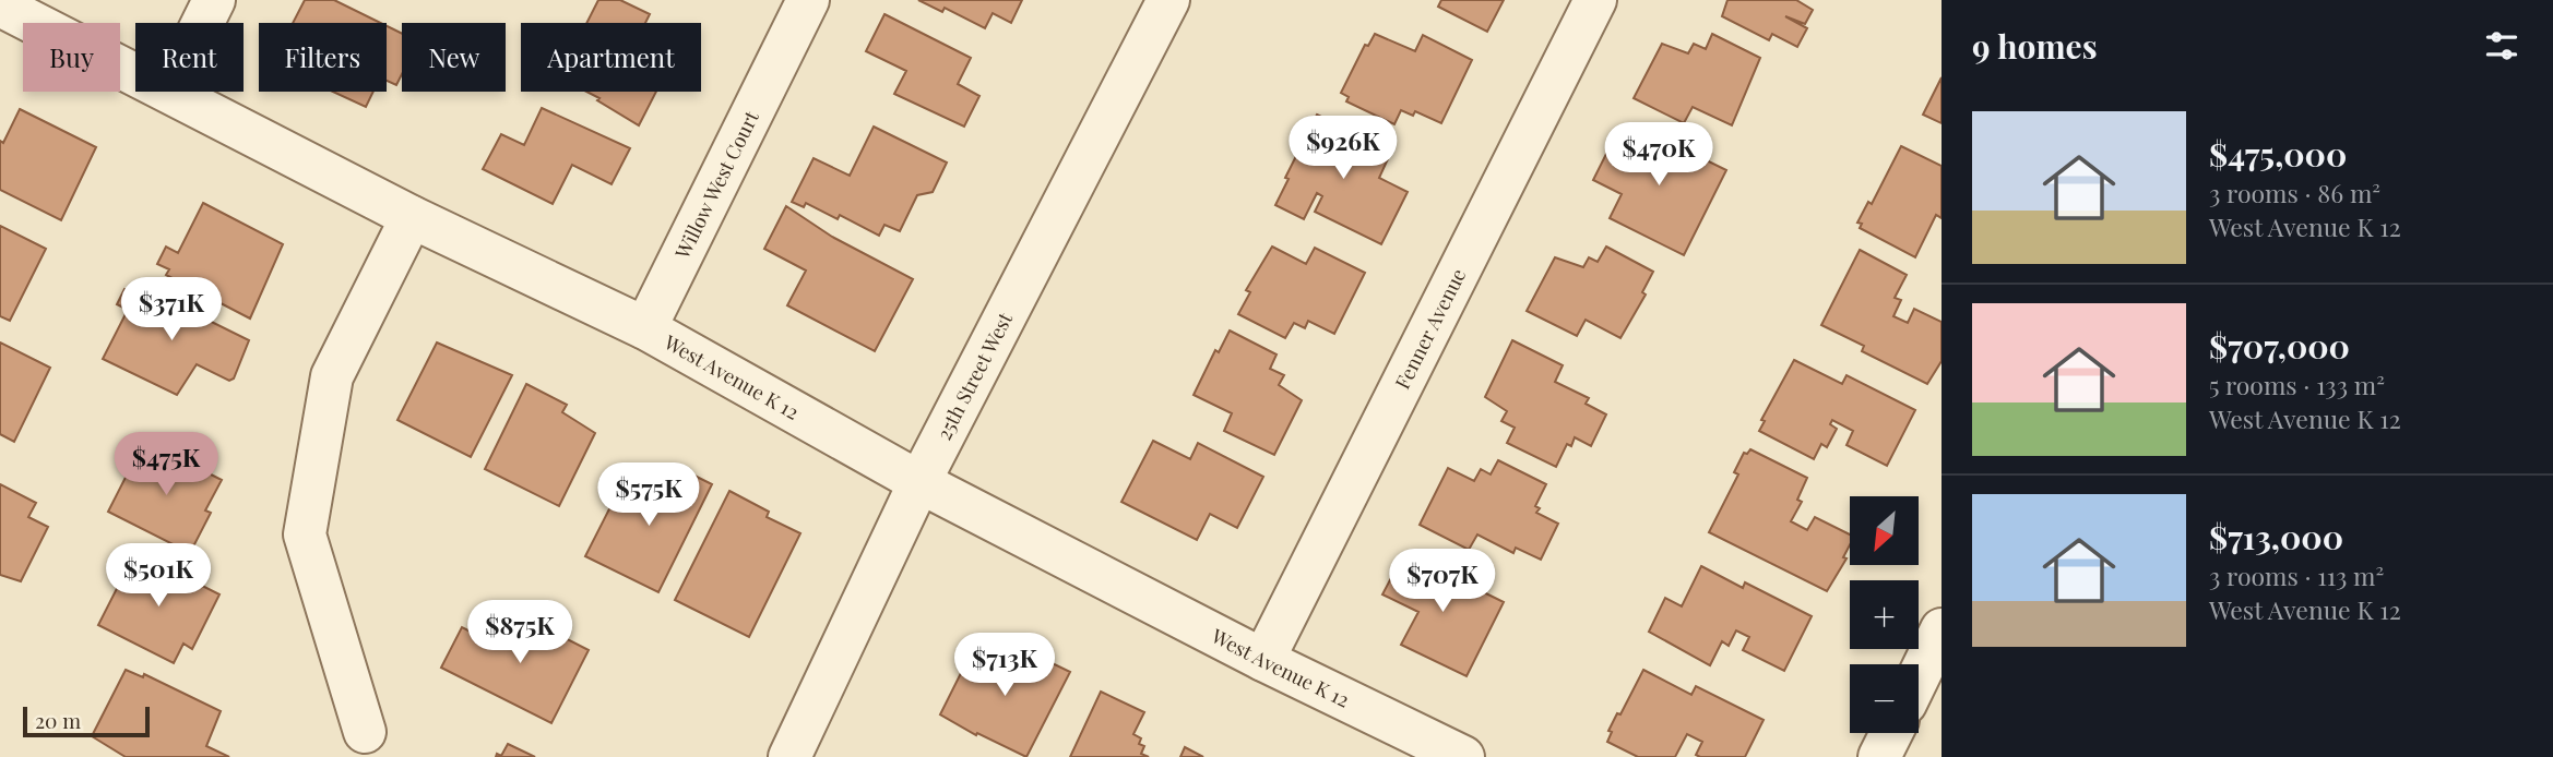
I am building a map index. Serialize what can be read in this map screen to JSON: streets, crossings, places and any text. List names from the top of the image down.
{
  "streets": {
    "street": [
      "Willow West Court",
      "Fenner Avenue",
      "25th Street West",
      "West Avenue K 12"
    ]
  },
  "crossings": [
    ["Willow West Court", "West Avenue K 12"],
    ["Fenner Avenue", "West Avenue K 12"],
    ["25th Street West", "West Avenue K 12"]
  ],
  "scale_bar": "20 m",
  "north": "bottom left",
  "page": {
    "heading": "9 homes",
    "chip": [
      "Buy",
      "Rent",
      "Filters",
      "New",
      "Apartment"
    ],
    "list": [
      {
        "name": "$475,000",
        "note": "3 rooms · 86 m² · West Avenue K 12"
      },
      {
        "name": "$707,000",
        "note": "5 rooms · 133 m² · West Avenue K 12"
      },
      {
        "name": "$713,000",
        "note": "3 rooms · 113 m² · West Avenue K 12"
      }
    ],
    "price": [
      "$926K",
      "$470K",
      "$371K",
      "$475K",
      "$575K",
      "$501K",
      "$707K",
      "$875K",
      "$713K"
    ],
    "map_buttons": ["+", "−"],
    "scale": "20 m"
  }
}
